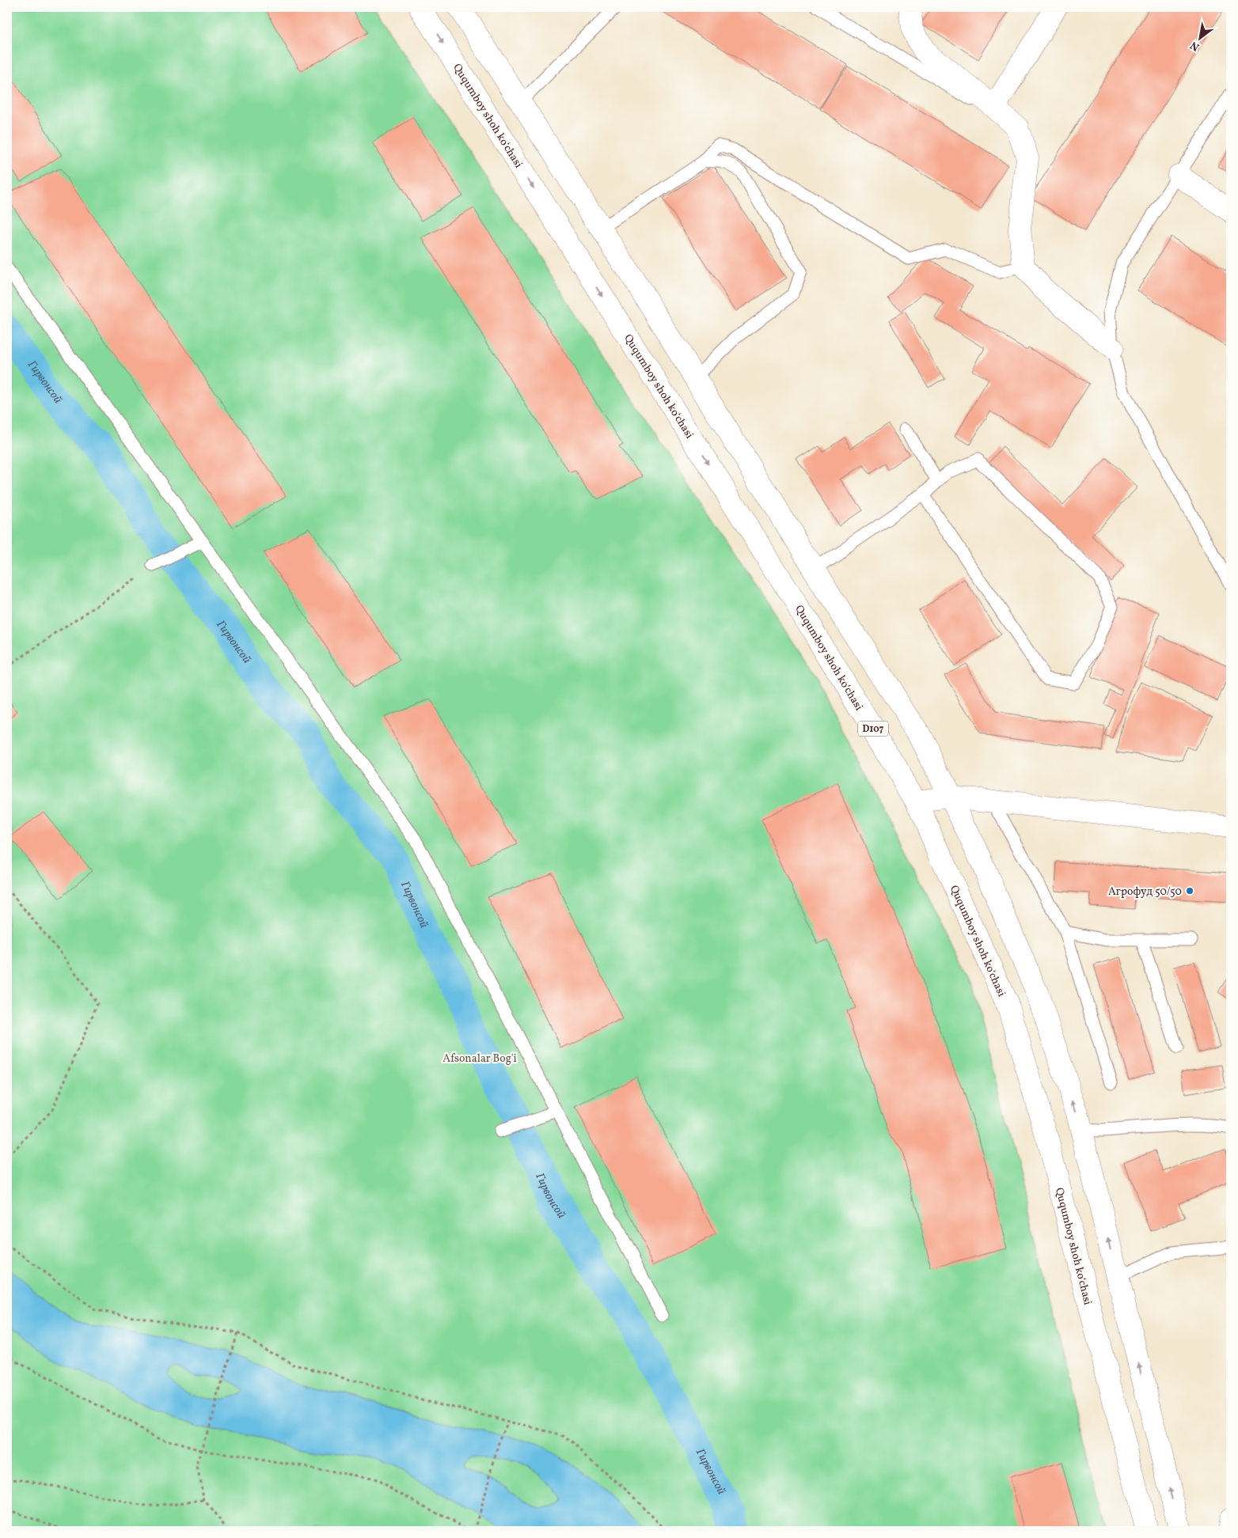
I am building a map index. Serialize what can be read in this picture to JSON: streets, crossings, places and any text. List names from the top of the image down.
{
  "streets": {
    "main road": ["Ququmboy shoh koʻchasi", "D107"]
  },
  "water": ["Гирвонсой"],
  "parks": ["Afsonalar Bog'i"],
  "places": ["Агрофуд 50/50"],
  "north": "bottom left"
}
